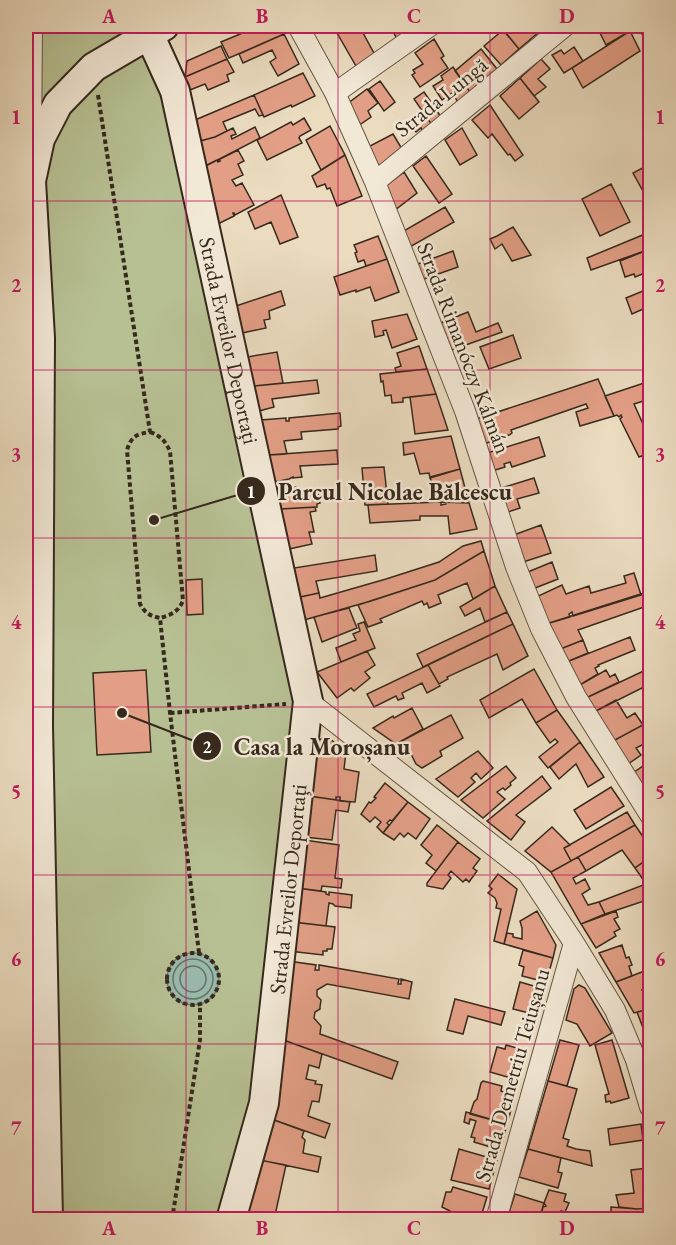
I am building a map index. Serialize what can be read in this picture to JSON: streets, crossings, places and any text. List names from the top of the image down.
{
  "streets": {
    "main road": ["Strada Evreilor Deportaţi"],
    "street": ["Strada Lungă", "Strada Rimanóczy Kálmán", "Strada Demetriu Teiușanu"]
  },
  "crossings": [
    ["Strada Lungă", "Strada Rimanóczy Kálmán"]
  ],
  "places": ["Parcul Nicolae Bălcescu", "Casa la Moroșanu"],
  "grid": {
    "columns": [
      "A",
      "B",
      "C",
      "D"
    ],
    "rows": [
      "1",
      "2",
      "3",
      "4",
      "5",
      "6",
      "7"
    ]
  }
}
